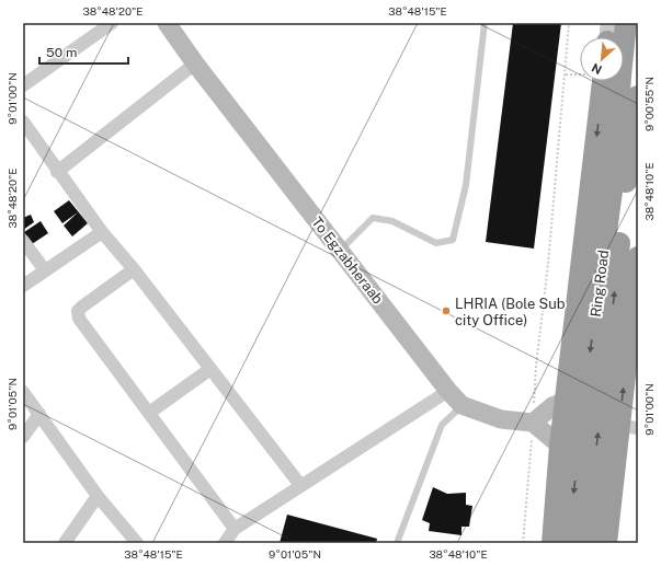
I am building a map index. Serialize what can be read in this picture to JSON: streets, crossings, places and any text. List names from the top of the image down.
{
  "streets": {
    "highway": ["Ring Road"],
    "main road": ["To Egzabheraab"]
  },
  "places": ["LHRIA (Bole Sub city Office)"],
  "scale_bar": "50 m",
  "north": "bottom left",
  "coordinates": [
    "38°48'20\"E",
    "38°48'15\"E",
    "9°01'00\"N",
    "9°00'55\"N",
    "38°48'10\"E",
    "9°01'05\"N"
  ]
}
